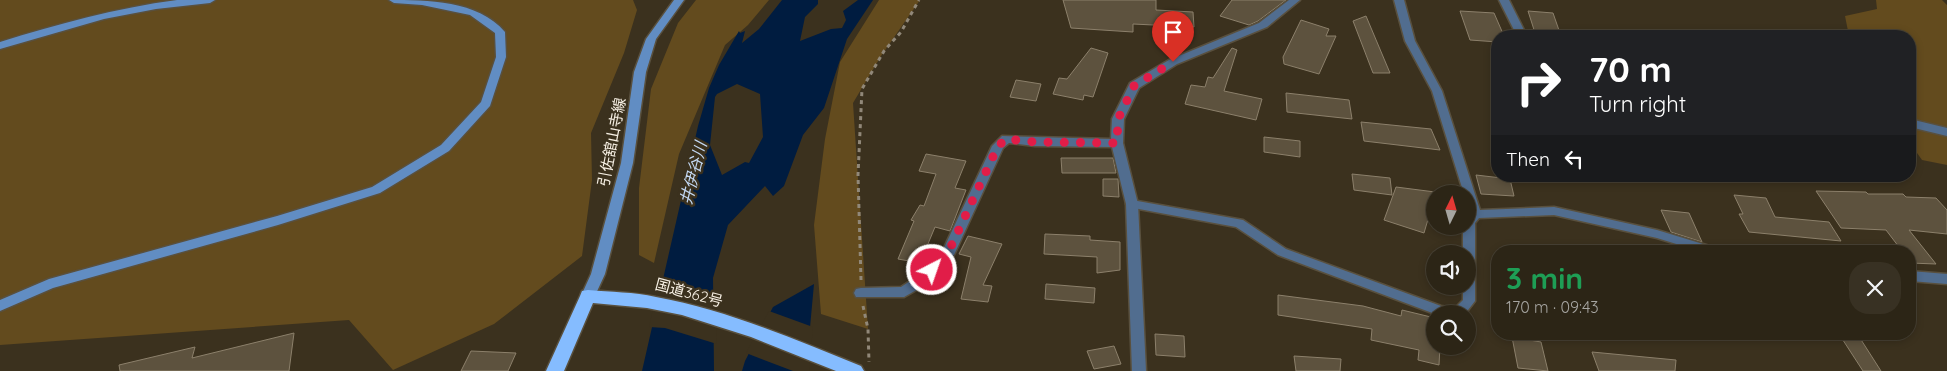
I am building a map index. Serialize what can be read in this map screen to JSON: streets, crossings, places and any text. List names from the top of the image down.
{
  "streets": {
    "highway": ["国道362号"],
    "street": ["引佐舘山寺線"]
  },
  "crossings": [
    ["引佐舘山寺線", "国道362号"]
  ],
  "water": ["井伊谷川"],
  "north": "top",
  "page": {
    "turn": ["70 m", "Turn right"],
    "then": "Then",
    "heading": ["3 min", "170 m · 09:43"]
  }
}
